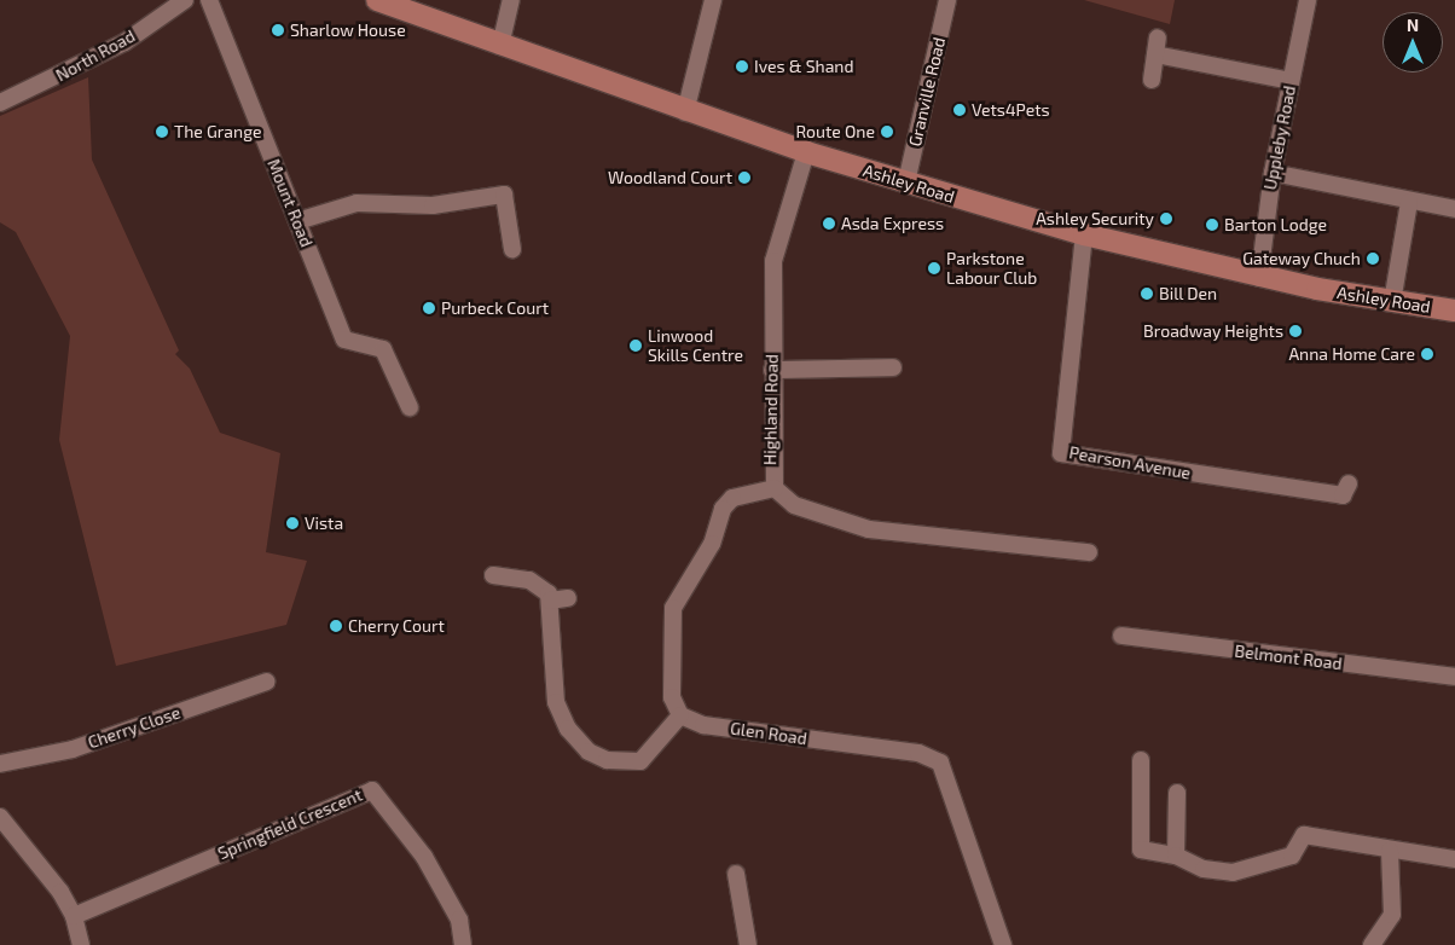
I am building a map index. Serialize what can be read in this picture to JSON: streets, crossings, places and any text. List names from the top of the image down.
{
  "streets": {
    "main road": ["Ashley Road"],
    "street": [
      "North Road",
      "Granville Road",
      "Uppleby Road",
      "Mount Road",
      "Highland Road",
      "Pearson Avenue",
      "Belmont Road",
      "Cherry Close",
      "Glen Road",
      "Springfield Crescent"
    ]
  },
  "crossings": [
    ["Granville Road", "Ashley Road"],
    ["Uppleby Road", "Ashley Road"],
    ["Ashley Road", "Highland Road"],
    ["Ashley Road", "Pearson Avenue"]
  ],
  "places": [
    "Sharlow House",
    "Ives & Shand",
    "Vets4Pets",
    "The Grange",
    "Route One",
    "Woodland Court",
    "Ashley Security",
    "Asda Express",
    "Barton Lodge",
    "Gateway Chuch",
    "Parkstone Labour Club",
    "Bill Den",
    "Purbeck Court",
    "Broadway Heights",
    "Linwood Skills Centre",
    "Anna Home Care",
    "Vista",
    "Cherry Court"
  ],
  "north": "top"
}
